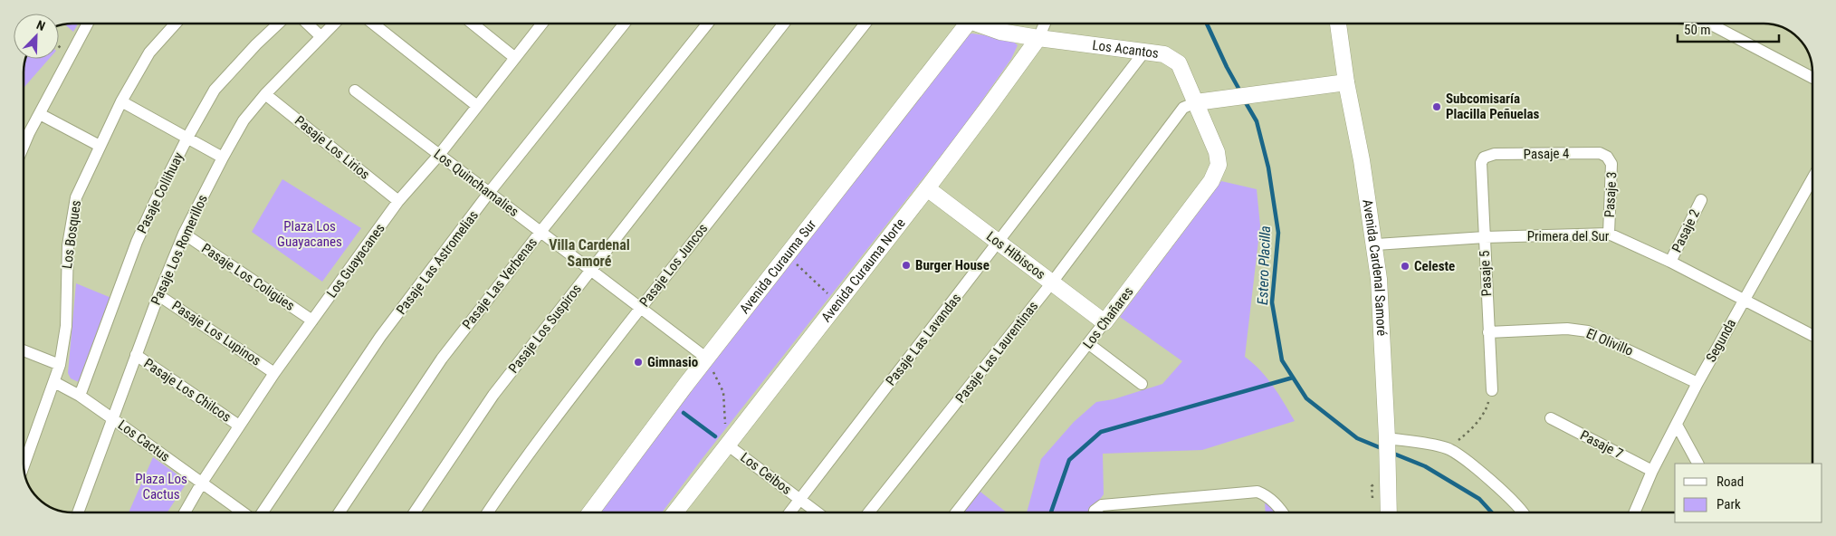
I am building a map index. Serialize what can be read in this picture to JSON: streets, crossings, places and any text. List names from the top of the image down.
{
  "streets": {
    "street": [
      "Los Acantos",
      "Pasaje Los Lirios",
      "Pasaje 4",
      "Los Quinchamalies",
      "Pasaje Collihuay",
      "Pasaje 3",
      "Pasaje 2",
      "Los Bosques",
      "Primera del Sur",
      "Pasaje Los Romerillos",
      "Los Hibiscos",
      "Los Guayacanes",
      "Pasaje Las Astromelias",
      "Pasaje Los Juncos",
      "Avenida Curauma Sur",
      "Avenida Cardenal Samoré",
      "Avenida Curauma Norte",
      "Pasaje 5",
      "Pasaje Los Coligües",
      "Pasaje Las Verbenas",
      "Los Chañares",
      "Pasaje Los Suspiros",
      "Pasaje Los Lupinos",
      "Pasaje Las Lavandas",
      "Segunda",
      "El Olivillo",
      "Pasaje Las Laurentinas",
      "Pasaje Los Chilcos",
      "Los Cactus",
      "Pasaje 7",
      "Los Ceibos"
    ]
  },
  "crossings": [
    ["Los Acantos", "Avenida Curauma Norte"],
    ["Los Acantos", "Los Chañares"],
    ["Los Acantos", "Pasaje Las Lavandas"],
    ["Los Acantos", "Pasaje Las Laurentinas"],
    ["Pasaje Los Lirios", "Pasaje Los Romerillos"],
    ["Pasaje Los Lirios", "Los Guayacanes"],
    ["Pasaje 4", "Pasaje 3"],
    ["Pasaje 4", "Pasaje 5"],
    ["Los Quinchamalies", "Los Guayacanes"],
    ["Los Quinchamalies", "Pasaje Las Astromelias"],
    ["Los Quinchamalies", "Pasaje Los Juncos"],
    ["Los Quinchamalies", "Avenida Curauma Sur"],
    ["Los Quinchamalies", "Pasaje Las Verbenas"],
    ["Los Quinchamalies", "Pasaje Los Suspiros"],
    ["Pasaje Collihuay", "Los Cactus"],
    ["Pasaje 3", "Primera del Sur"],
    ["Pasaje 2", "Primera del Sur"],
    ["Los Bosques", "Los Cactus"],
    ["Primera del Sur", "Avenida Cardenal Samoré"],
    ["Primera del Sur", "Pasaje 5"],
    ["Primera del Sur", "Segunda"],
    ["Pasaje Los Romerillos", "Pasaje Los Coligües"],
    ["Pasaje Los Romerillos", "Pasaje Los Lupinos"],
    ["Pasaje Los Romerillos", "Pasaje Los Chilcos"],
    ["Pasaje Los Romerillos", "Los Cactus"],
    ["Los Hibiscos", "Avenida Curauma Norte"],
    ["Los Hibiscos", "Los Chañares"],
    ["Los Hibiscos", "Pasaje Las Lavandas"],
    ["Los Hibiscos", "Pasaje Las Laurentinas"],
    ["Los Guayacanes", "Pasaje Los Coligües"],
    ["Los Guayacanes", "Pasaje Los Lupinos"],
    ["Los Guayacanes", "Pasaje Los Chilcos"],
    ["Los Guayacanes", "Los Cactus"],
    ["Avenida Curauma Norte", "Los Ceibos"],
    ["Pasaje 5", "El Olivillo"],
    ["Los Chañares", "Pasaje Las Laurentinas"],
    ["Pasaje Las Lavandas", "Los Ceibos"],
    ["Segunda", "El Olivillo"],
    ["Segunda", "Pasaje 7"]
  ],
  "districts": ["Villa Cardenal Samoré"],
  "water": ["Estero Placilla"],
  "parks": ["Plaza Los Guayacanes", "Plaza Los Cactus"],
  "places": [
    "Subcomisaría Placilla Peñuelas",
    "Burger House",
    "Celeste",
    "Gimnasio"
  ],
  "legend": ["Road", "Park"],
  "scale_bar": "50 m",
  "north": "top right"
}
